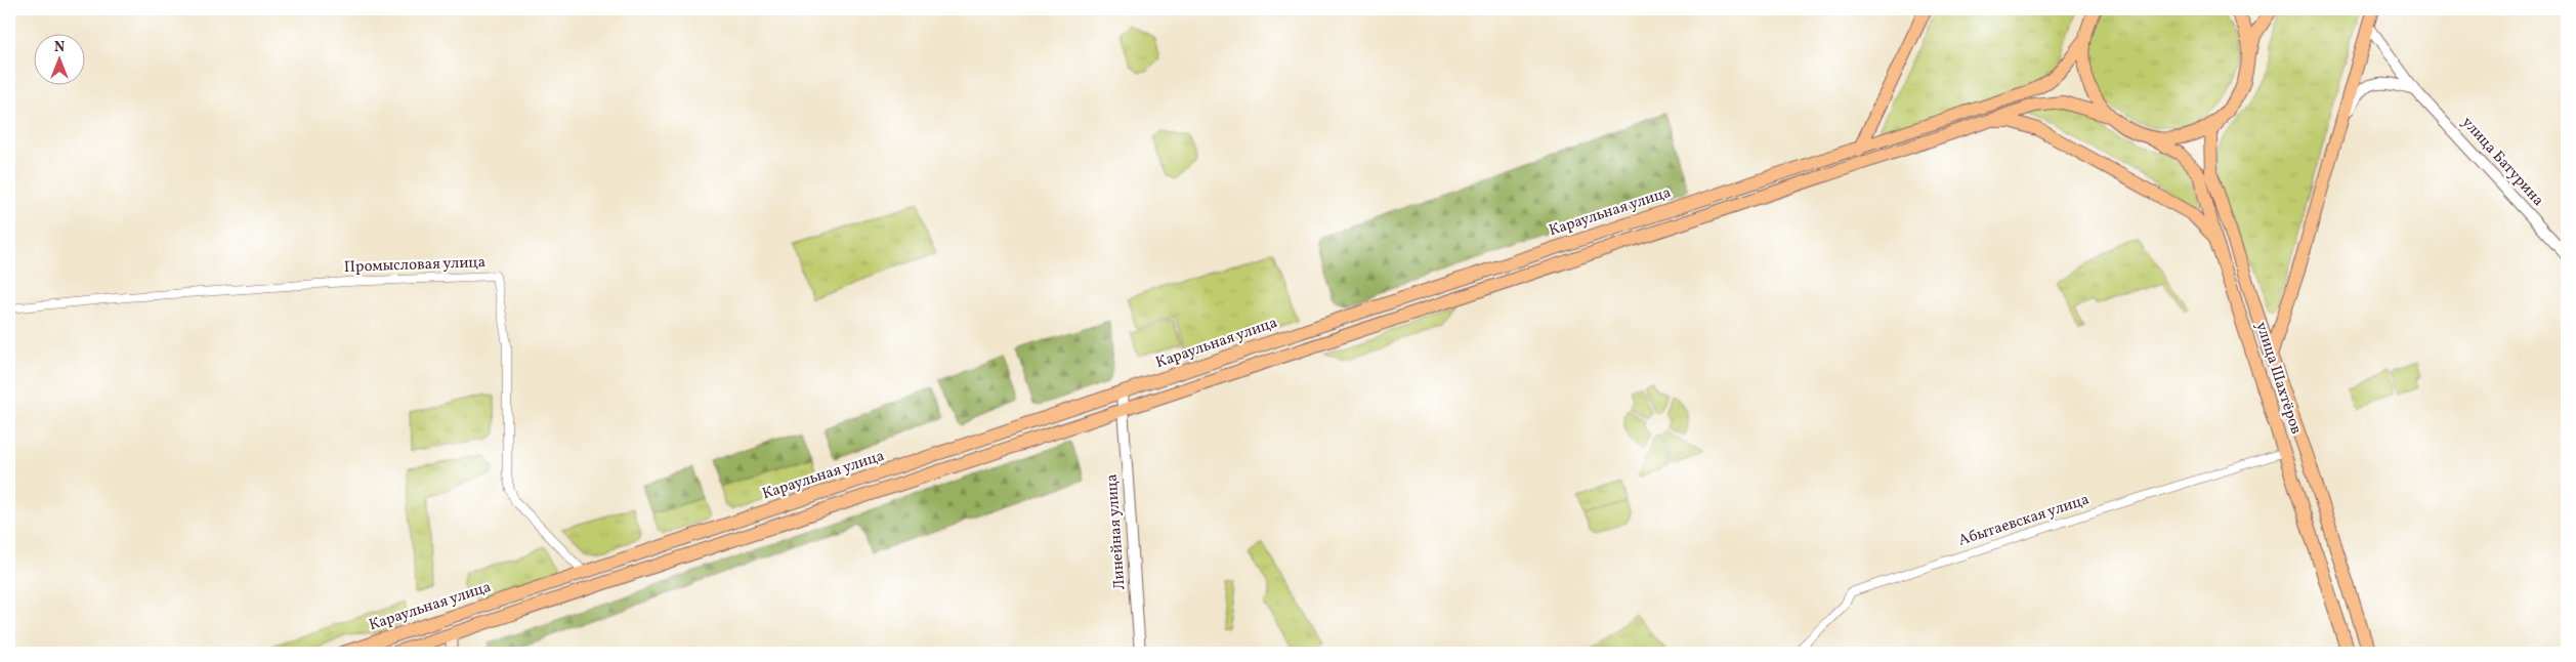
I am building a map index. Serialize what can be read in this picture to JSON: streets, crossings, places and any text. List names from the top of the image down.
{
  "streets": {
    "main road": ["Караульная улица", "улица Шахтёров"],
    "street": [
      "улица Батурина",
      "Промысловая улица",
      "Абытаевская улица",
      "Линейная улица"
    ]
  },
  "crossings": [
    ["Караульная улица", "Промысловая улица"],
    ["Караульная улица", "Линейная улица"],
    ["улица Шахтёров", "Абытаевская улица"]
  ],
  "north": "top"
}
